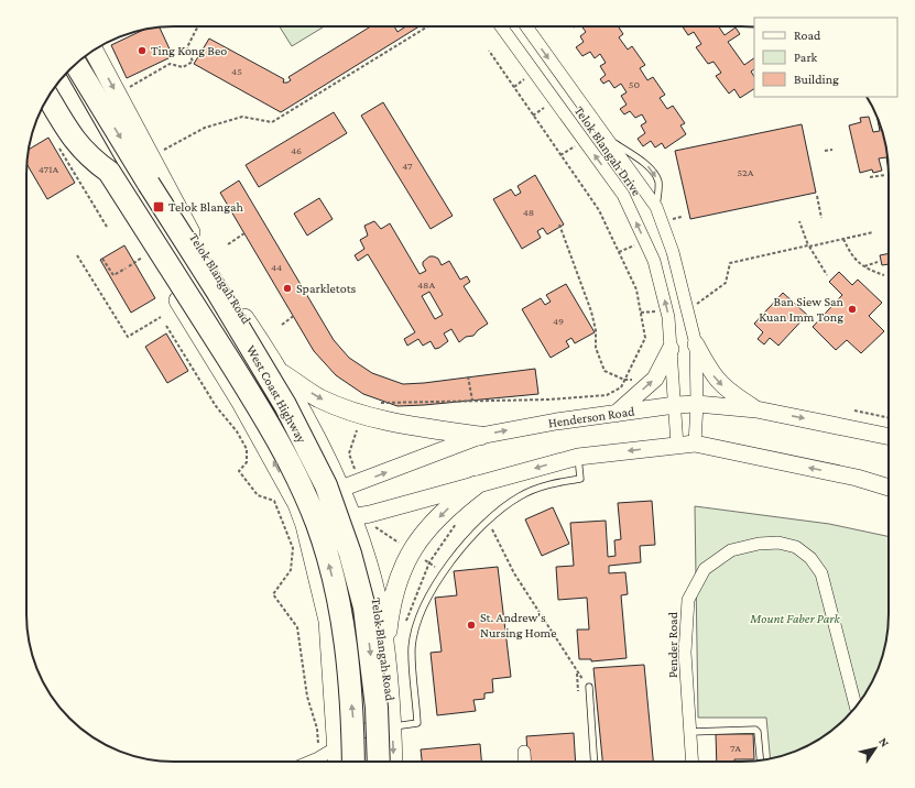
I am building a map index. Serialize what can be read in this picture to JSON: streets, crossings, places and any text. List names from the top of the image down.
{
  "streets": {
    "highway": ["West Coast Highway"],
    "main road": ["Telok Blangah Road", "Henderson Road"],
    "street": ["Telok Blangah Drive", "Pender Road"]
  },
  "crossings": [
    ["Telok Blangah Drive", "Henderson Road"],
    ["Telok Blangah Road", "Henderson Road"]
  ],
  "parks": ["Mount Faber Park"],
  "places": {
    "other": [
      "Ting Kong Beo",
      "Sparkletots",
      "Ban Siew San Kuan Imm Tong",
      "St. Andrew's Nursing Home"
    ],
    "transit": ["Telok Blangah"]
  },
  "house_numbers": [
    "45",
    "50",
    "46",
    "47",
    "471A",
    "52A",
    "48",
    "44",
    "48A",
    "49",
    "7A"
  ],
  "legend": ["Road", "Park", "Building"],
  "north": "top right"
}
